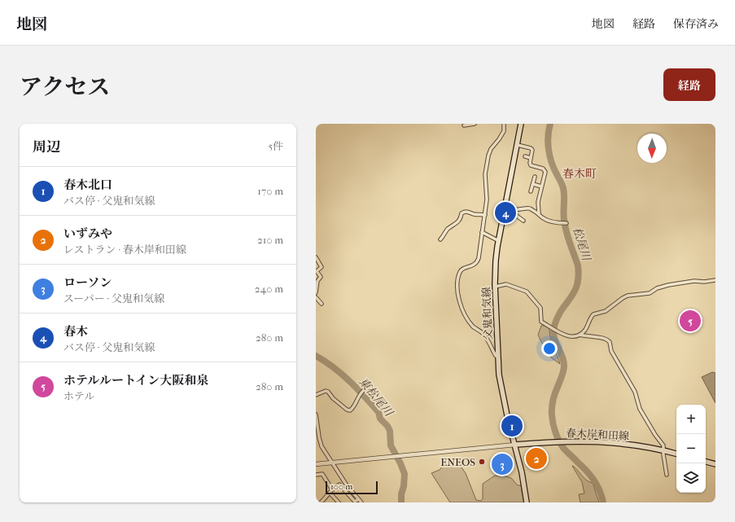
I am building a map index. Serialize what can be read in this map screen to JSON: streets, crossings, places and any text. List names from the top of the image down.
{
  "streets": {
    "main road": ["父鬼和気線", "春木岸和田線"]
  },
  "crossings": [
    ["父鬼和気線", "春木岸和田線"]
  ],
  "districts": ["春木町"],
  "water": ["松尾川", "東松尾川"],
  "places": ["ENEOS"],
  "scale_bar": "100 m",
  "north": "bottom",
  "page": {
    "header": "地図",
    "nav": ["地図", "経路", "保存済み"],
    "title": "アクセス",
    "buttons": "経路",
    "heading": ["周辺", "5件"],
    "list": [
      {
        "mark": "1",
        "name": "春木北口",
        "note": "バス停 · 父鬼和気線",
        "value": "170 m"
      },
      {
        "mark": "2",
        "name": "いずみや",
        "note": "レストラン · 春木岸和田線",
        "value": "210 m"
      },
      {
        "mark": "3",
        "name": "ローソン",
        "note": "スーパー · 父鬼和気線",
        "value": "240 m"
      },
      {
        "mark": "4",
        "name": "春木",
        "note": "バス停 · 父鬼和気線",
        "value": "280 m"
      },
      {
        "mark": "5",
        "name": "ホテルルートイン大阪和泉",
        "note": "ホテル",
        "value": "280 m"
      }
    ],
    "pins": [
      "4",
      "5",
      "1",
      "2",
      "3"
    ],
    "map_buttons": ["+", "−"],
    "scale": "100 m"
  }
}
